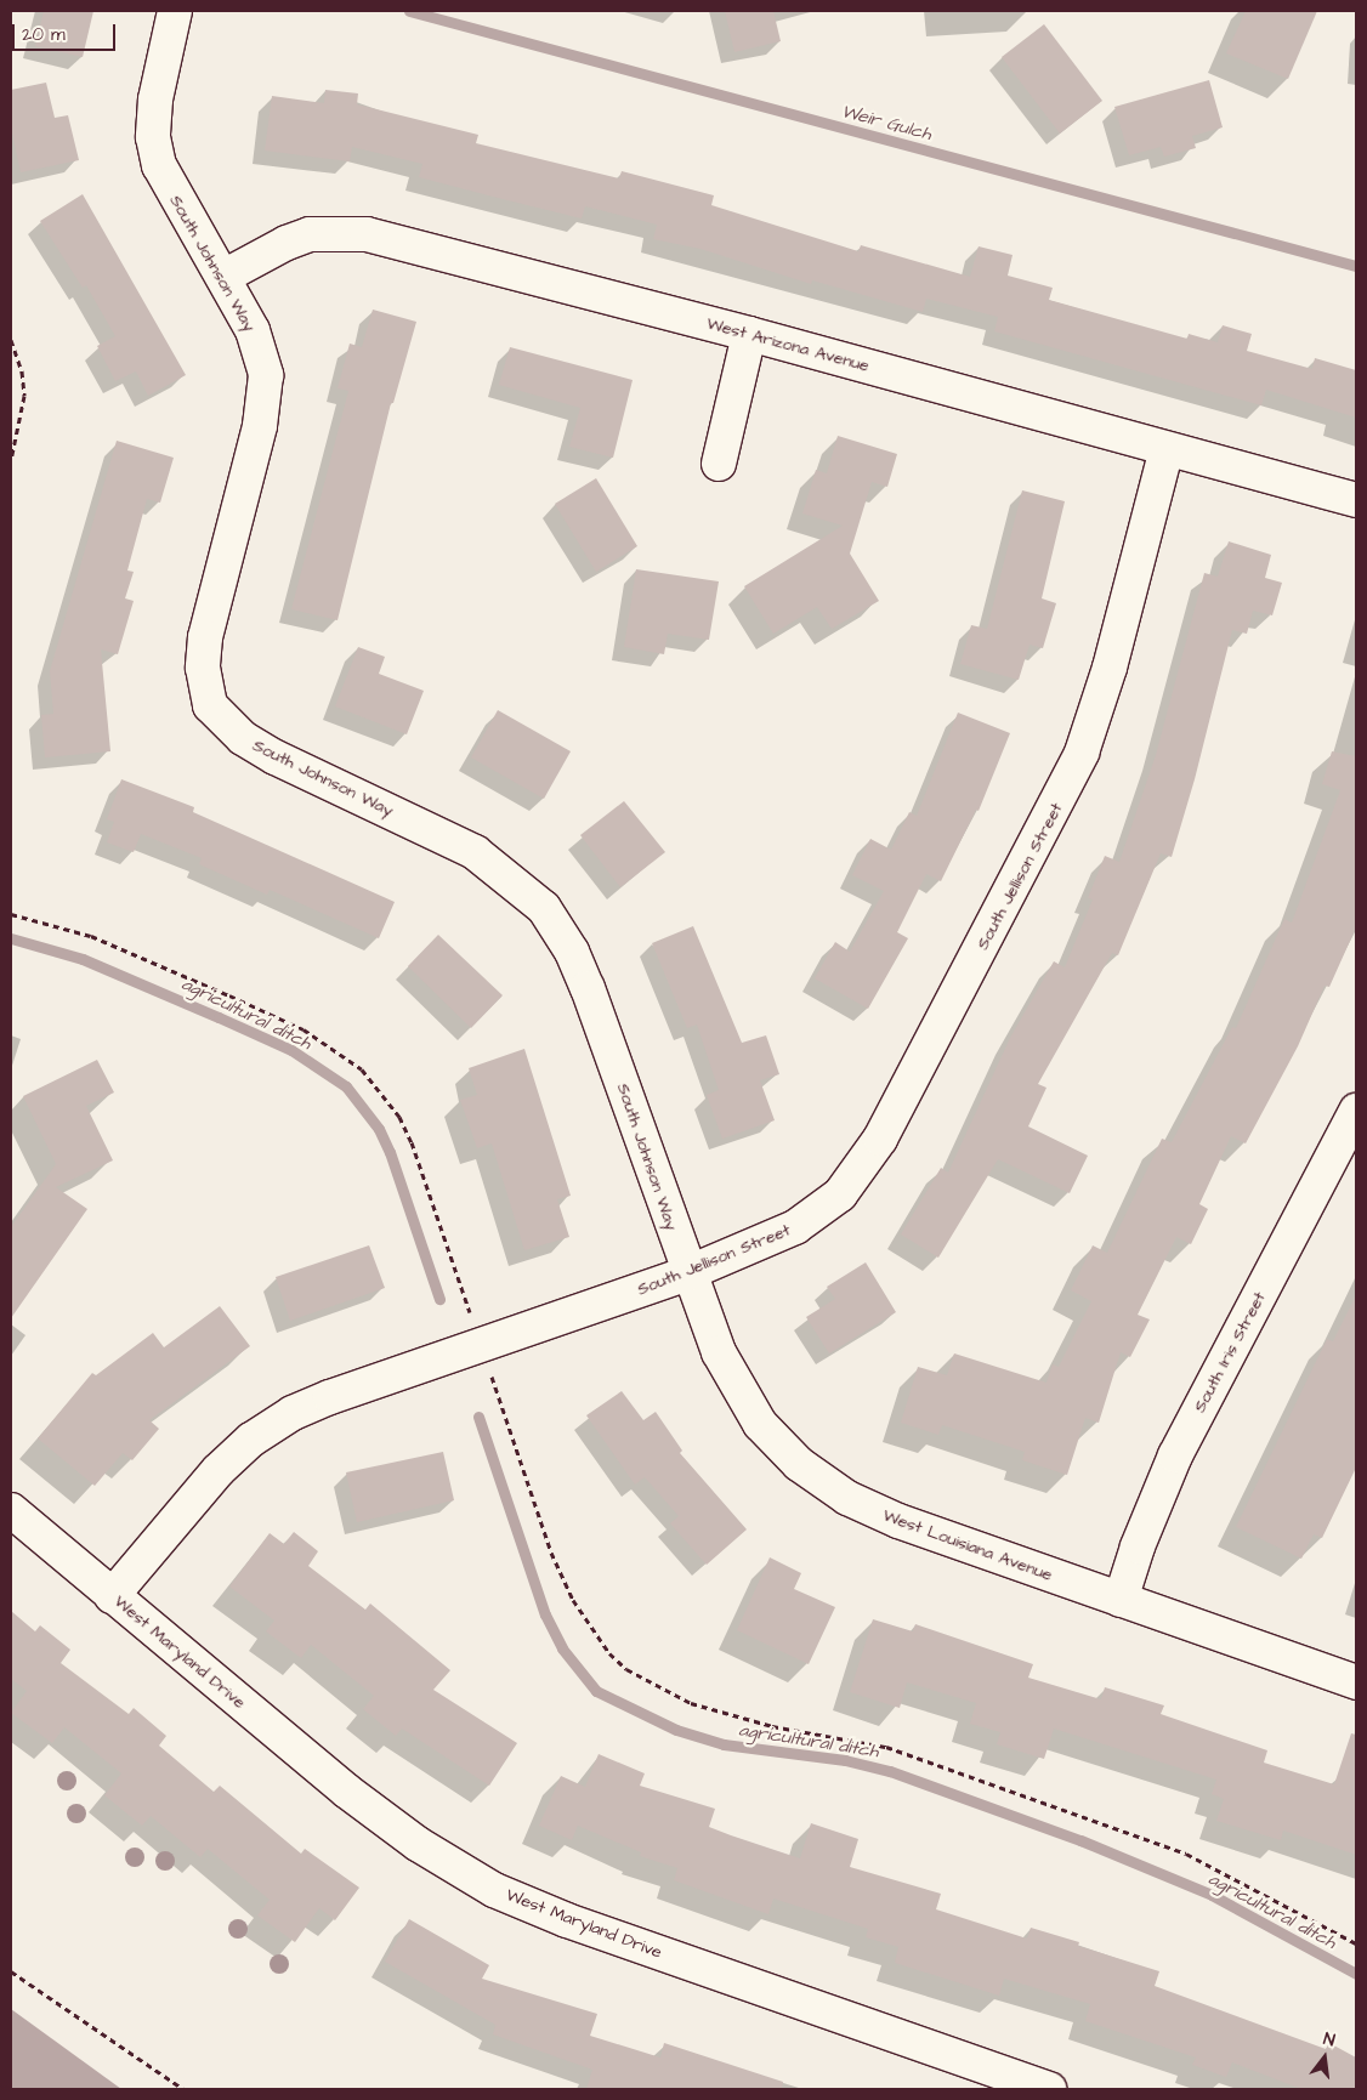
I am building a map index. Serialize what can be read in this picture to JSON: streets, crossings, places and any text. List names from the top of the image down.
{
  "streets": {
    "street": [
      "South Johnson Way",
      "West Arizona Avenue",
      "South Jellison Street",
      "South Iris Street",
      "West Louisiana Avenue",
      "West Maryland Drive"
    ]
  },
  "crossings": [
    ["South Johnson Way", "West Arizona Avenue"],
    ["South Johnson Way", "South Jellison Street"],
    ["South Johnson Way", "West Louisiana Avenue"],
    ["West Arizona Avenue", "South Jellison Street"],
    ["South Jellison Street", "West Louisiana Avenue"],
    ["South Jellison Street", "West Maryland Drive"],
    ["South Iris Street", "West Louisiana Avenue"]
  ],
  "water": ["Weir Gulch", "agricultural ditch"],
  "scale_bar": "20 m",
  "north": "top"
}
